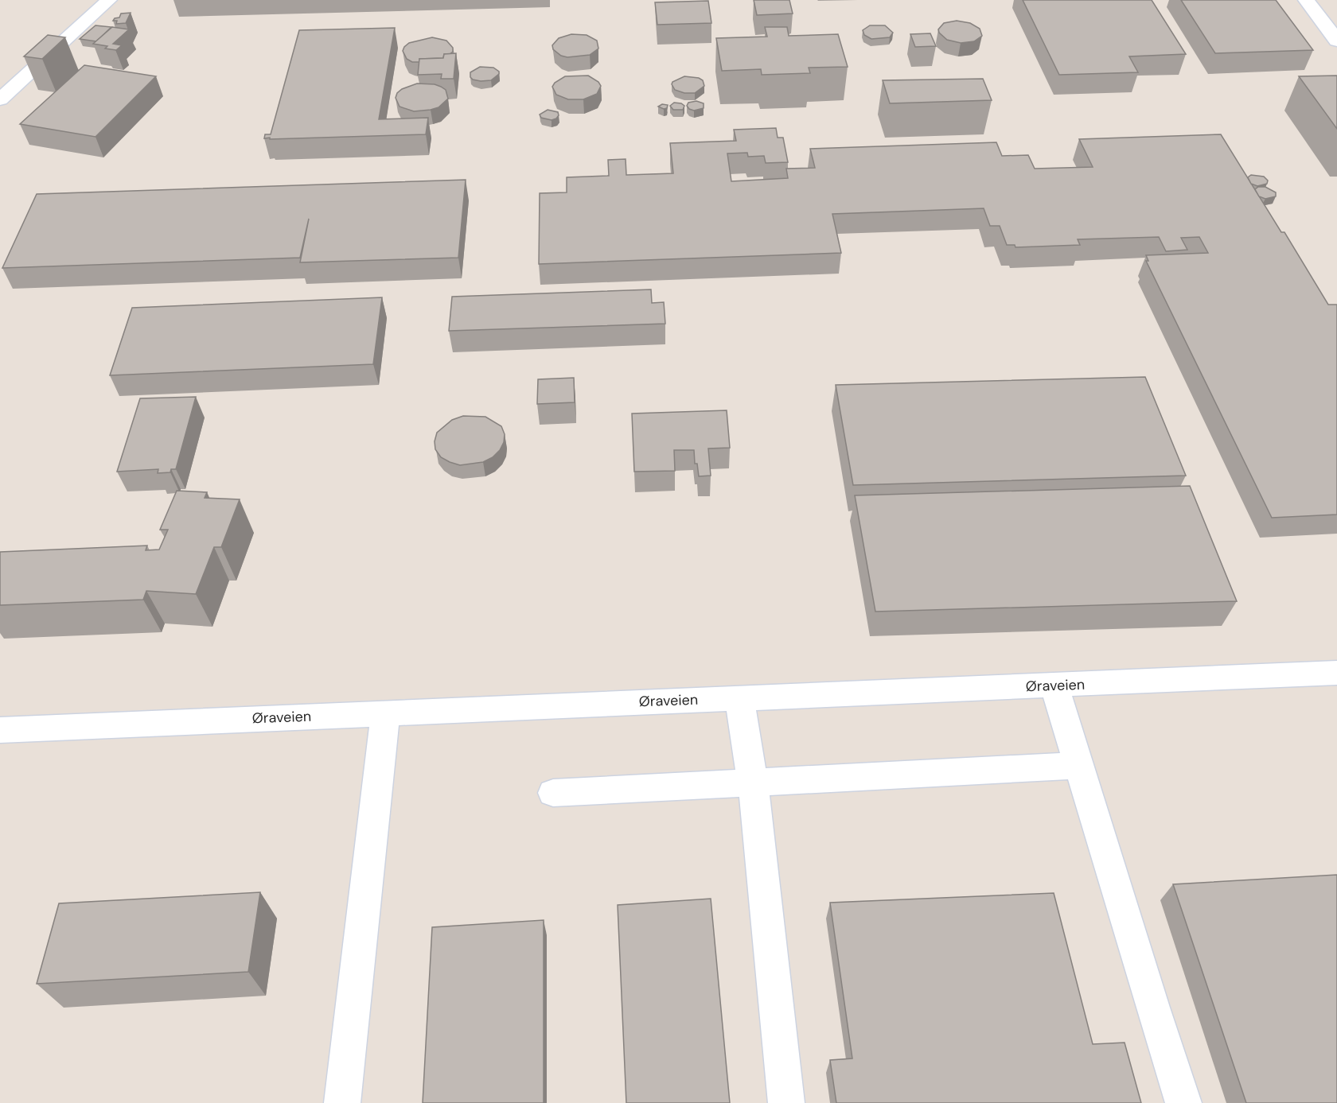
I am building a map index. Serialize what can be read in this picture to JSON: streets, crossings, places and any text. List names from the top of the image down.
{
  "streets": {
    "street": ["Øraveien"]
  }
}
